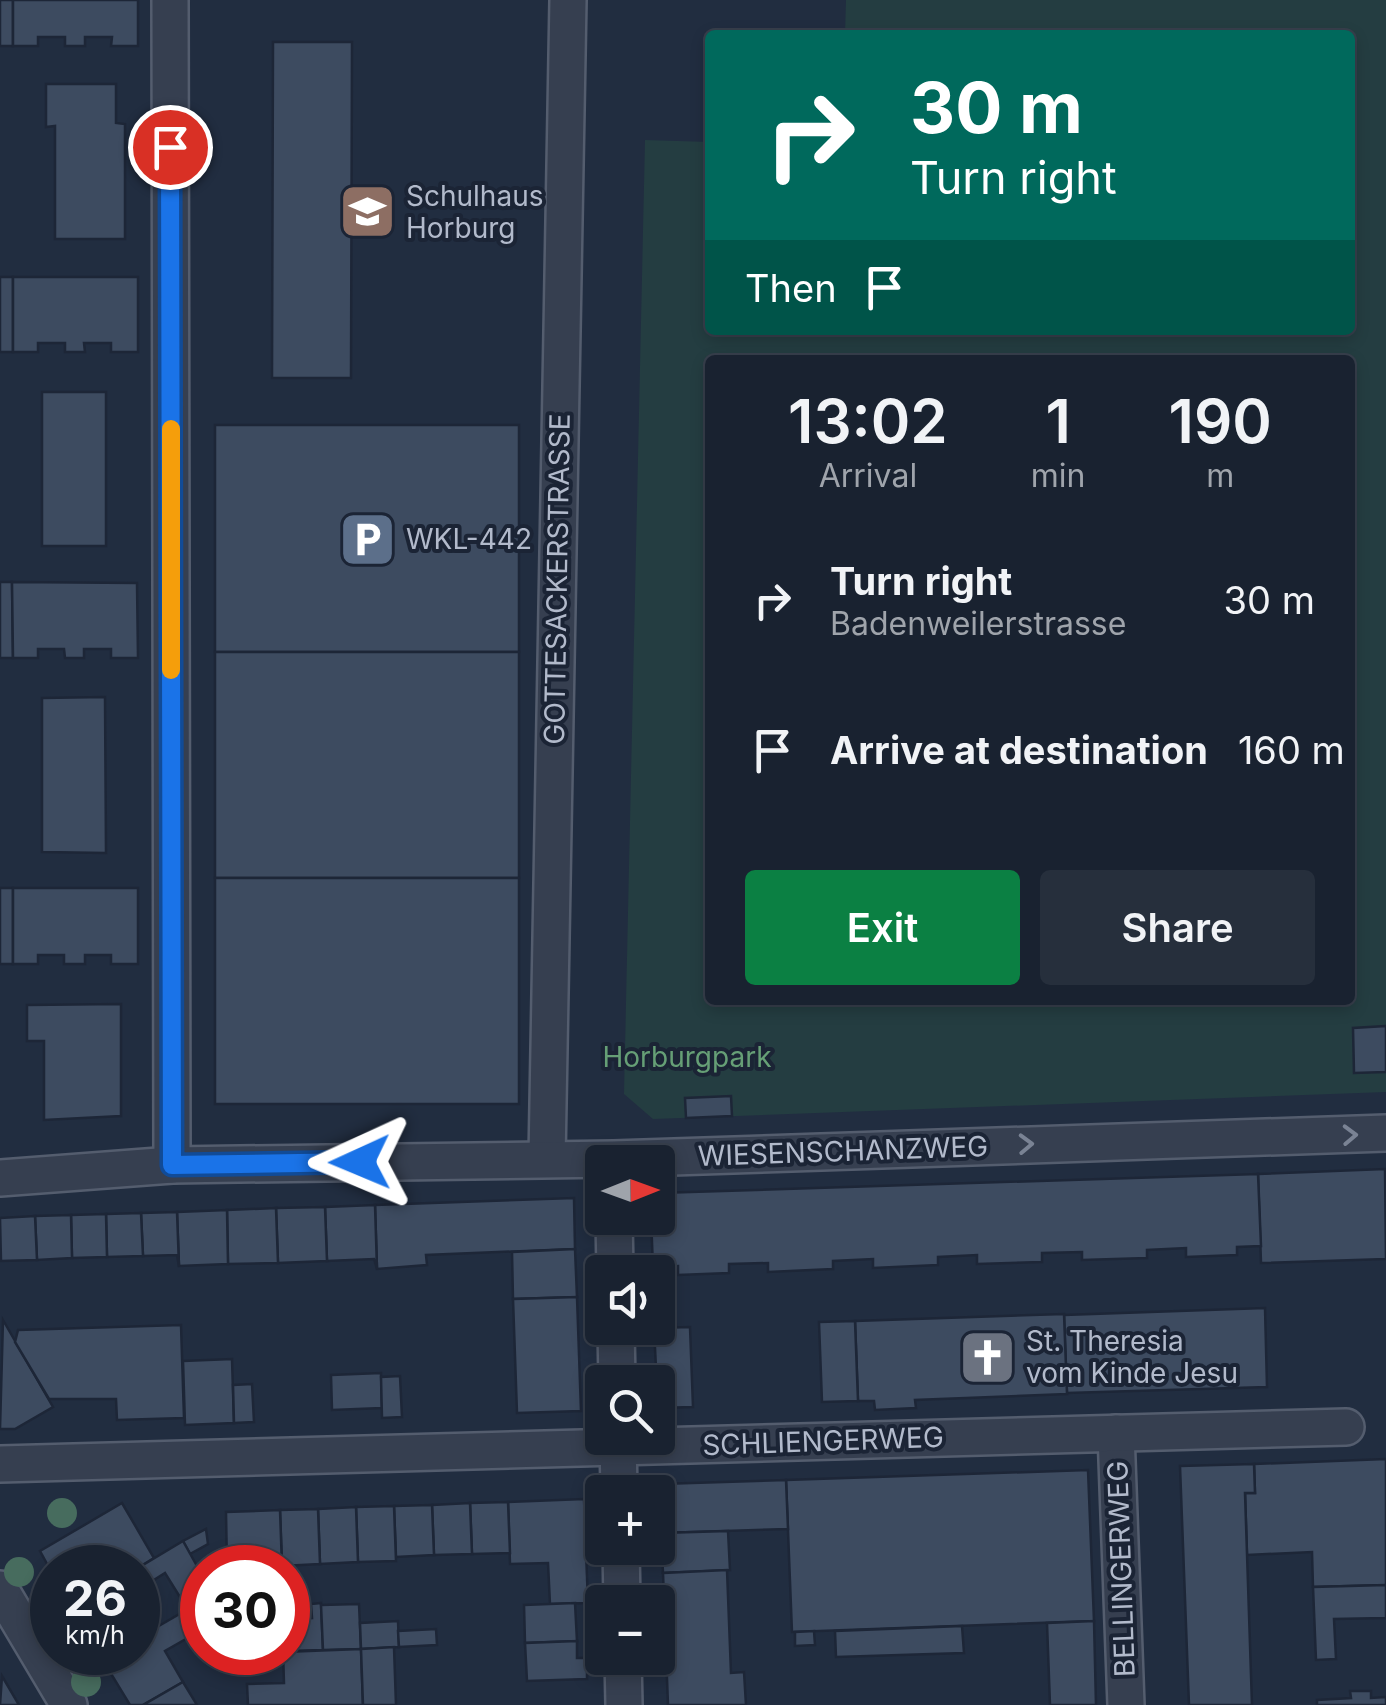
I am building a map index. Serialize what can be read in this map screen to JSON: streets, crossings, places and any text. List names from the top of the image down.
{
  "streets": {
    "street": [
      "GOTTESACKERSTRASSE",
      "WIESENSCHANZWEG",
      "SCHLIENGERWEG",
      "BELLINGERWEG"
    ]
  },
  "crossings": [
    ["GOTTESACKERSTRASSE", "WIESENSCHANZWEG"],
    ["SCHLIENGERWEG", "BELLINGERWEG"]
  ],
  "one_way": ["WIESENSCHANZWEG"],
  "parks": ["Horburgpark"],
  "places": {
    "school or university": ["Schulhaus Horburg"],
    "parking": ["WKL-442"],
    "church": ["St. Theresia vom Kinde Jesu"]
  },
  "north": "right",
  "page": {
    "turn": ["30 m", "Turn right"],
    "then": "Then",
    "eta": [
      "13:02",
      "Arrival",
      "1",
      "min",
      "190",
      "m"
    ],
    "list": [
      {
        "name": "Turn right",
        "note": "Badenweilerstrasse",
        "value": "30 m"
      },
      {
        "name": "Arrive at destination",
        "value": "160 m"
      }
    ],
    "buttons": ["Exit", "Share"],
    "map_buttons": ["+", "−"],
    "speed": "26 km/h",
    "limit": "30"
  }
}
